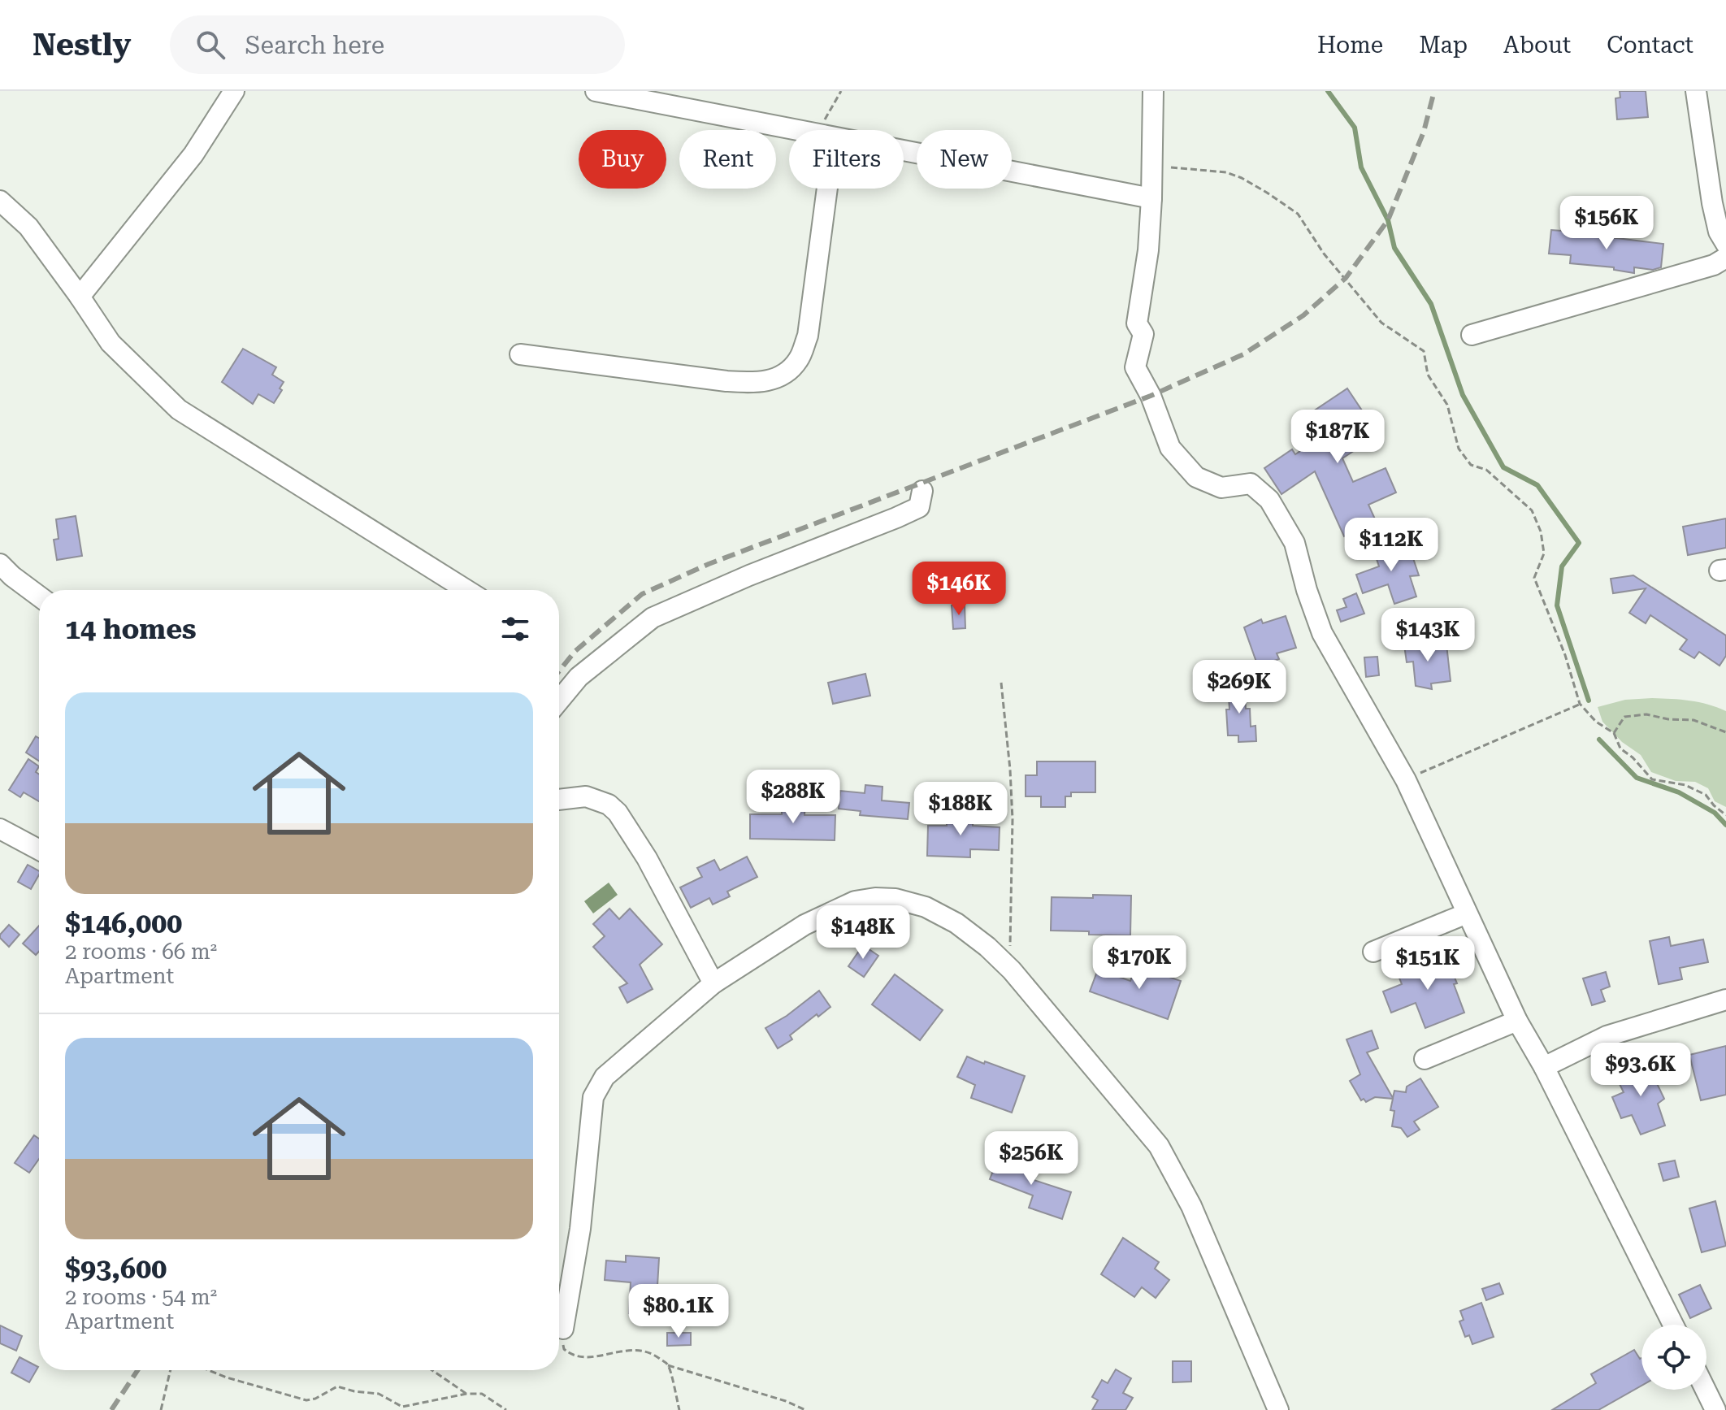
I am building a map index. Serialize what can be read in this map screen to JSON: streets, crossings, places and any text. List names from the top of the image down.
{
  "page": {
    "header": "Nestly",
    "search": "Search here",
    "nav": [
      "Home",
      "Map",
      "About",
      "Contact"
    ],
    "chip": [
      "Buy",
      "Rent",
      "Filters",
      "New"
    ],
    "price": [
      "$156K",
      "$187K",
      "$112K",
      "$146K",
      "$143K",
      "$269K",
      "$288K",
      "$188K",
      "$148K",
      "$170K",
      "$151K",
      "$93.6K",
      "$256K",
      "$80.1K"
    ],
    "heading": "14 homes",
    "list": [
      {
        "name": "$146,000",
        "note": "2 rooms · 66 m² · Apartment"
      },
      {
        "name": "$93,600",
        "note": "2 rooms · 54 m² · Apartment"
      }
    ]
  }
}
